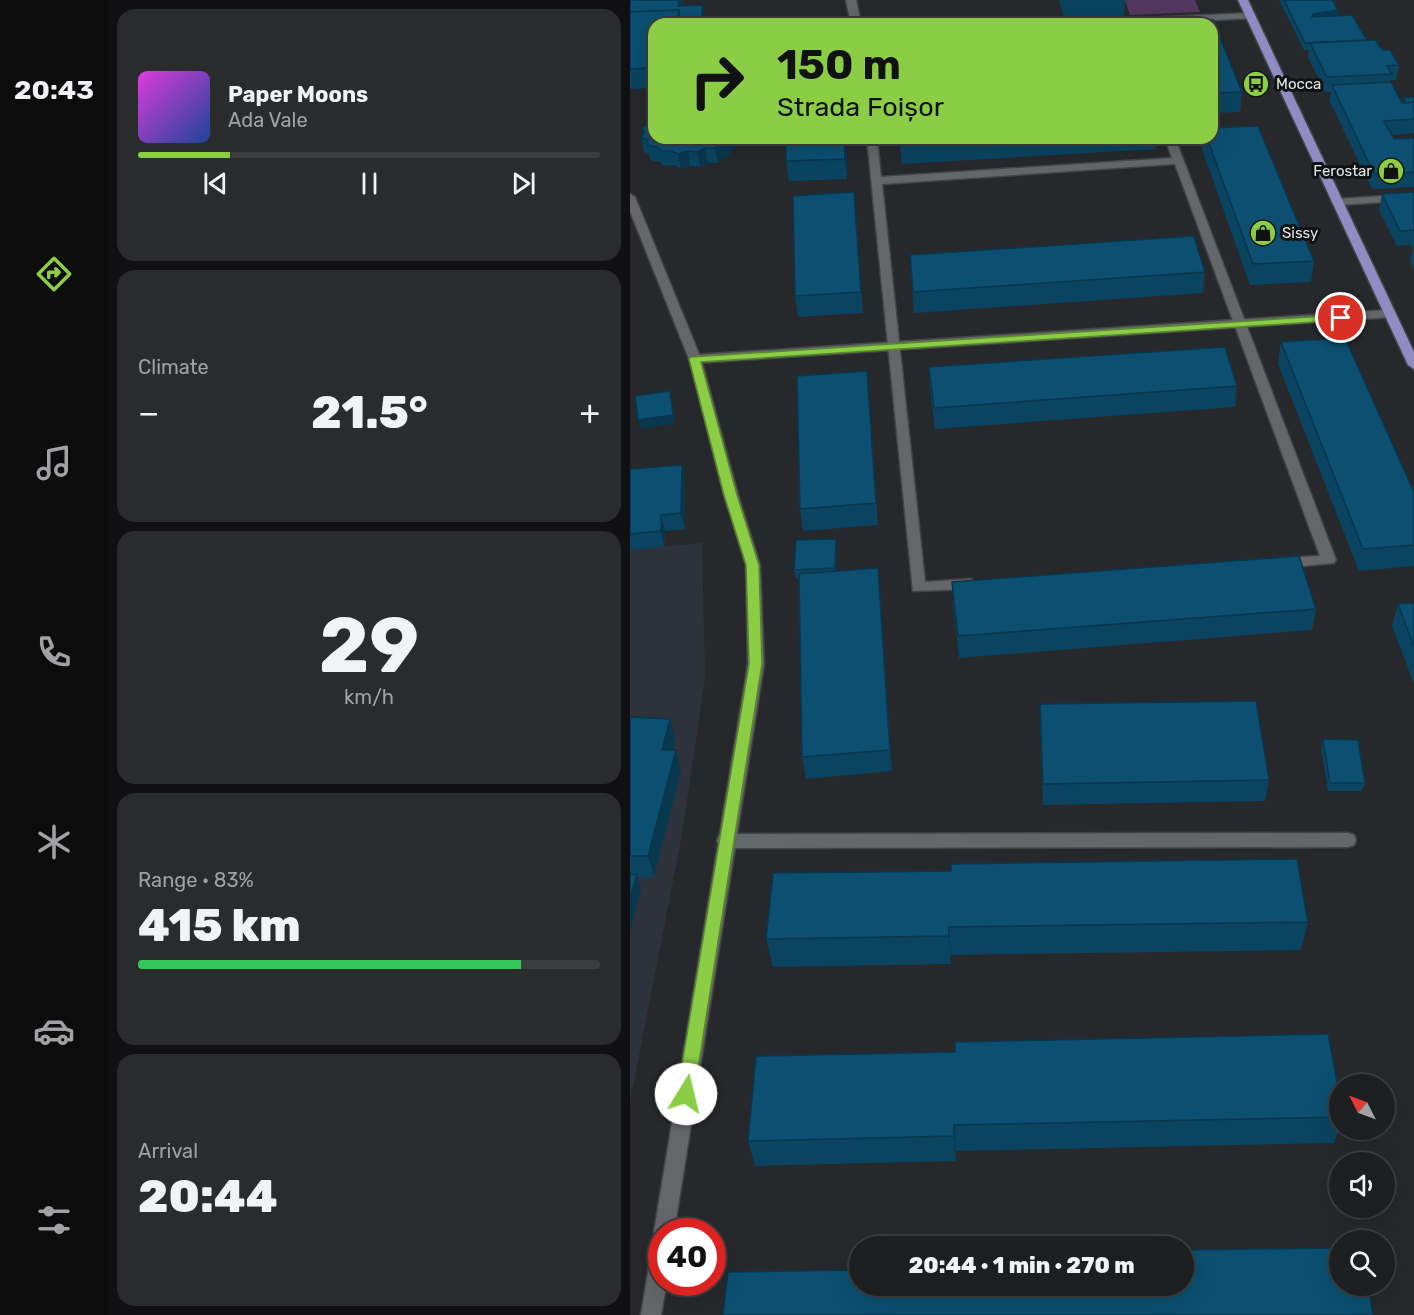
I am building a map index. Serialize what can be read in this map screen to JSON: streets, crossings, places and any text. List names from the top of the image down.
{
  "places": {
    "bus stop": ["Mocca"],
    "shop": ["Ferostar", "Sissy"]
  },
  "north": "top left",
  "page": {
    "tabs": "20:43",
    "turn": ["150 m", "Strada Foișor"],
    "song": ["Paper Moons", "Ada Vale"],
    "tile": [
      "Climate",
      ["29", "km/h"],
      ["Range · 83%", "415 km"],
      ["Arrival", "20:44"]
    ],
    "heat": ["−", "21.5°", "+"],
    "limit": "40",
    "trip": "20:44 · 1 min · 270 m"
  }
}
